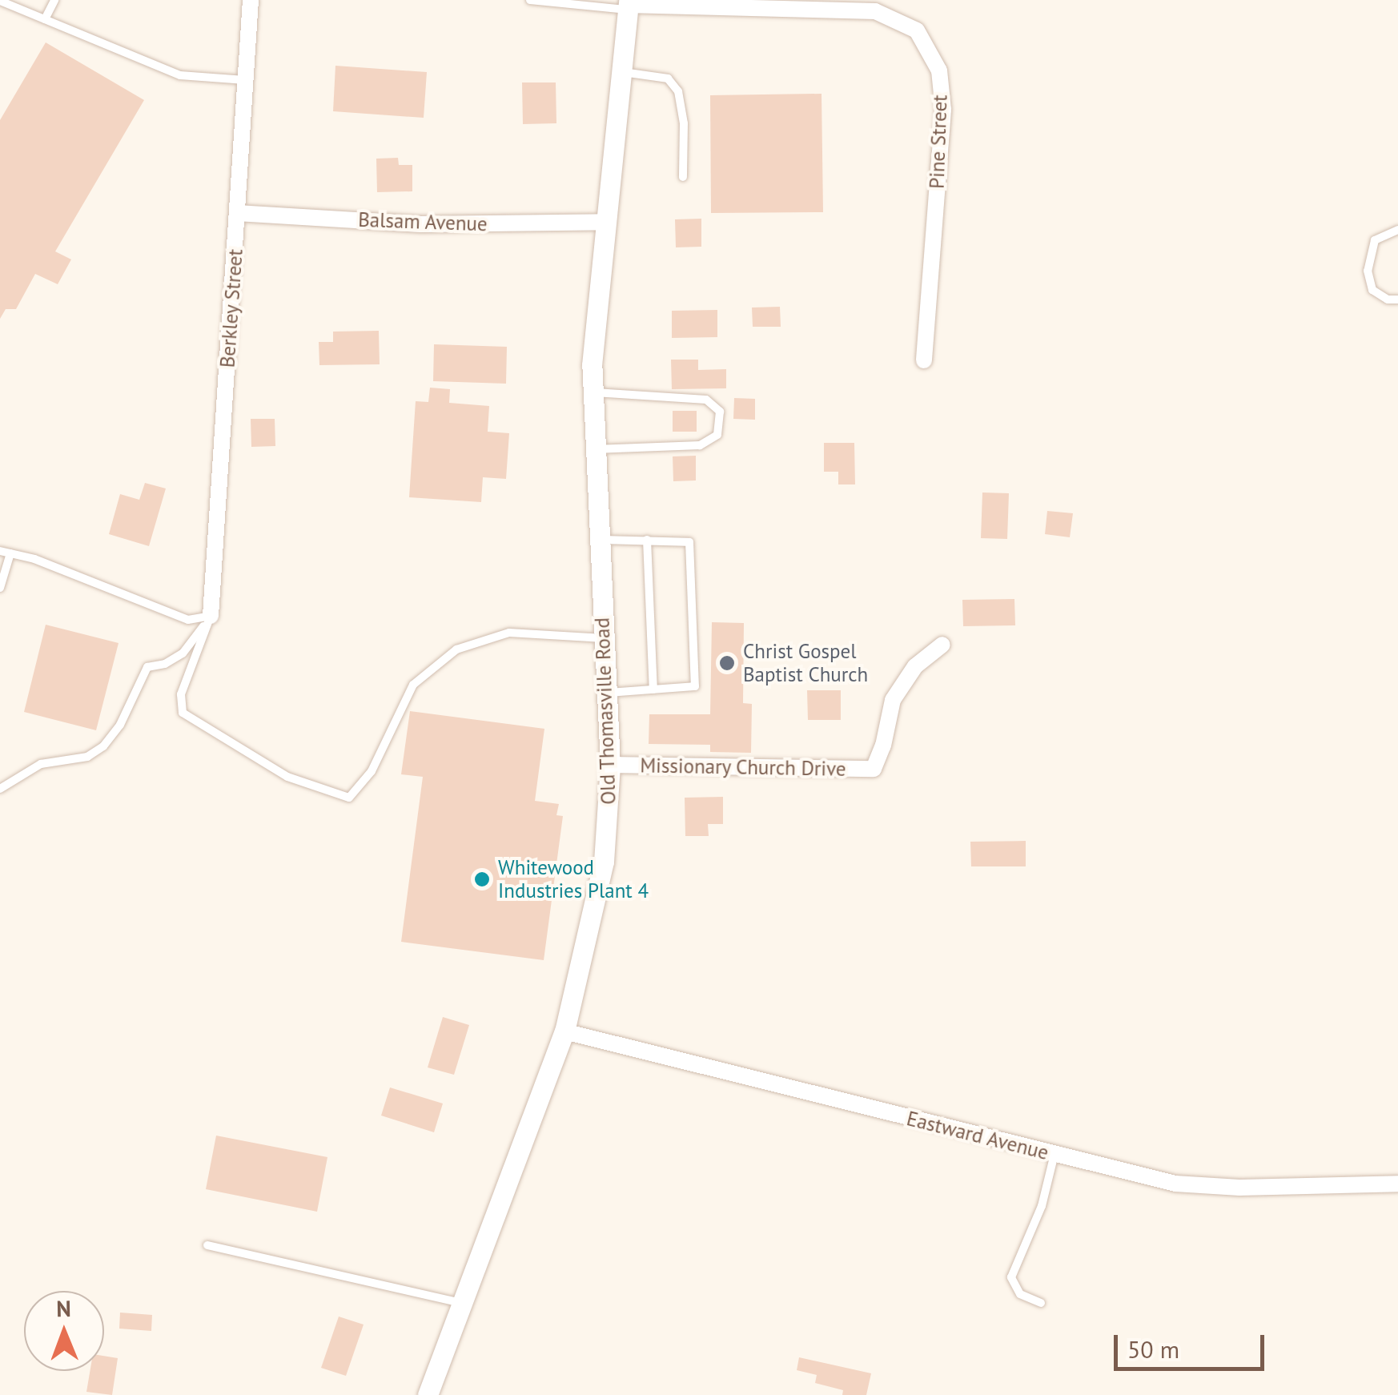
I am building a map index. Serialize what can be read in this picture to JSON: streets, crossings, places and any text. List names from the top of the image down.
{
  "streets": {
    "street": [
      "Pine Street",
      "Balsam Avenue",
      "Berkley Street",
      "Old Thomasville Road",
      "Missionary Church Drive",
      "Eastward Avenue"
    ]
  },
  "crossings": [
    ["Pine Street", "Old Thomasville Road"],
    ["Balsam Avenue", "Berkley Street"],
    ["Balsam Avenue", "Old Thomasville Road"],
    ["Old Thomasville Road", "Missionary Church Drive"],
    ["Old Thomasville Road", "Eastward Avenue"]
  ],
  "places": ["Christ Gospel Baptist Church", "Whitewood Industries Plant 4"],
  "scale_bar": "50 m",
  "north": "top"
}
